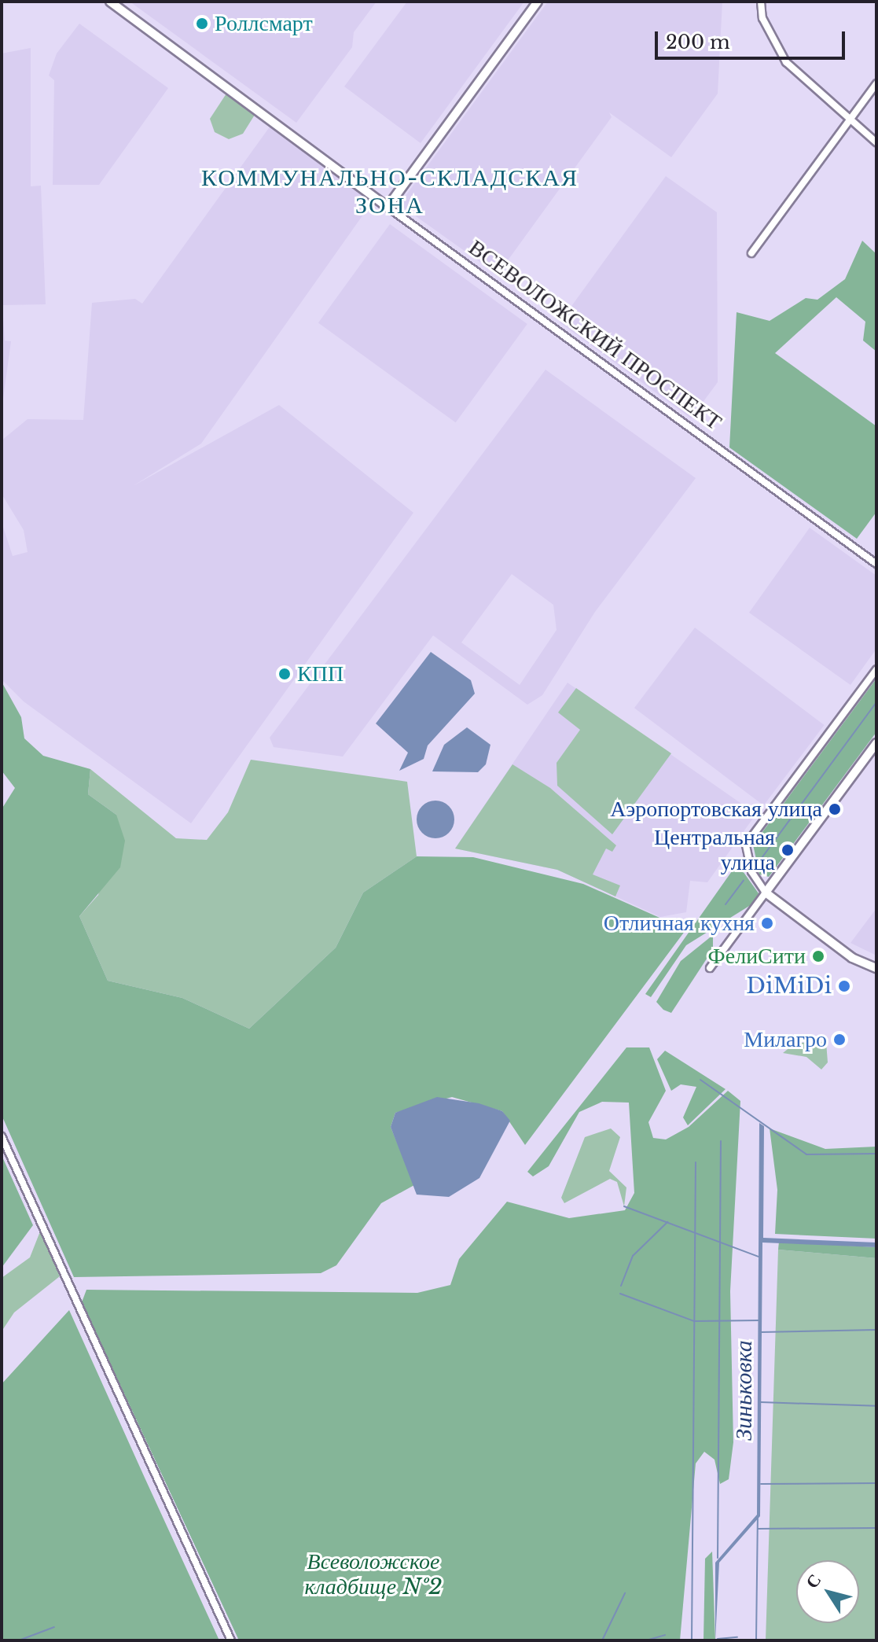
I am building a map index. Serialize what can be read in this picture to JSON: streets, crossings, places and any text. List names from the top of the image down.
{
  "streets": {
    "street": ["ВСЕВОЛОЖСКИЙ ПРОСПЕКТ"]
  },
  "districts": ["КОММУНАЛЬНО-СКЛАДСКАЯ ЗОНА"],
  "water": ["Зиньковка"],
  "parks": ["Всеволожское кладбище №2"],
  "places": [
    "Роллсмарт",
    "КПП",
    "Аэропортовская улица",
    "Центральная улица",
    "Отличная кухня",
    "ФелиСити",
    "DiMiDi",
    "Милагро"
  ],
  "scale_bar": "200 m",
  "north": "top left"
}
